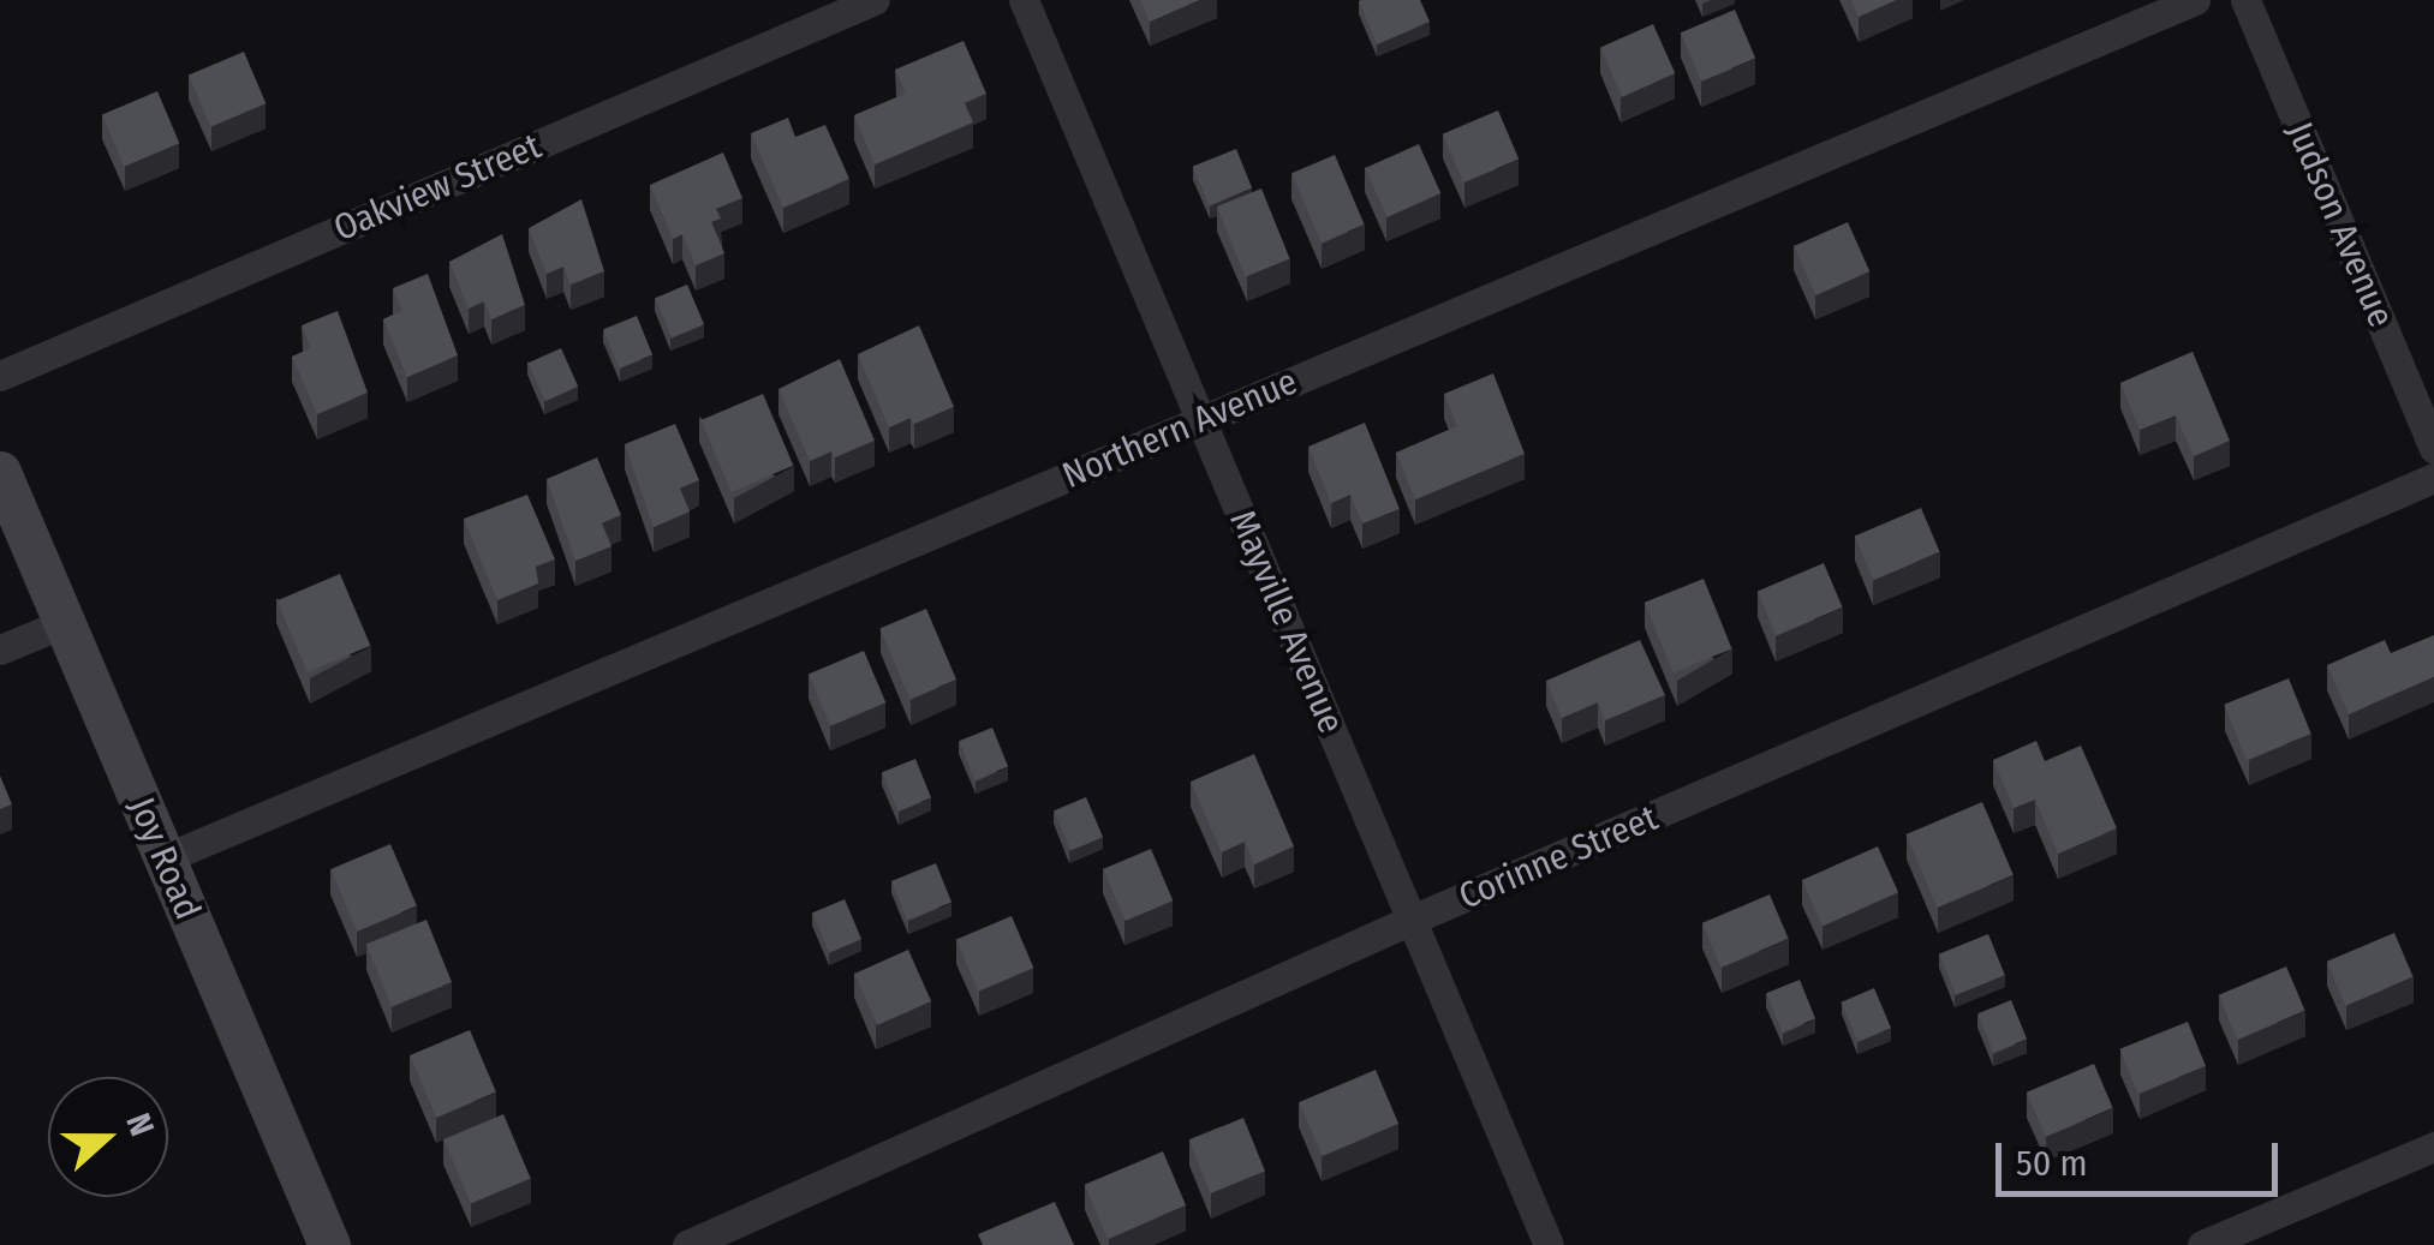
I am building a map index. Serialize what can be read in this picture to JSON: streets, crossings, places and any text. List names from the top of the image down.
{
  "streets": {
    "street": [
      "Oakview Street",
      "Judson Avenue",
      "Northern Avenue",
      "Mayville Avenue",
      "Corinne Street",
      "Joy Road"
    ]
  },
  "crossings": [
    ["Northern Avenue", "Mayville Avenue"],
    ["Northern Avenue", "Joy Road"],
    ["Mayville Avenue", "Corinne Street"]
  ],
  "scale_bar": "50 m",
  "north": "right"
}
